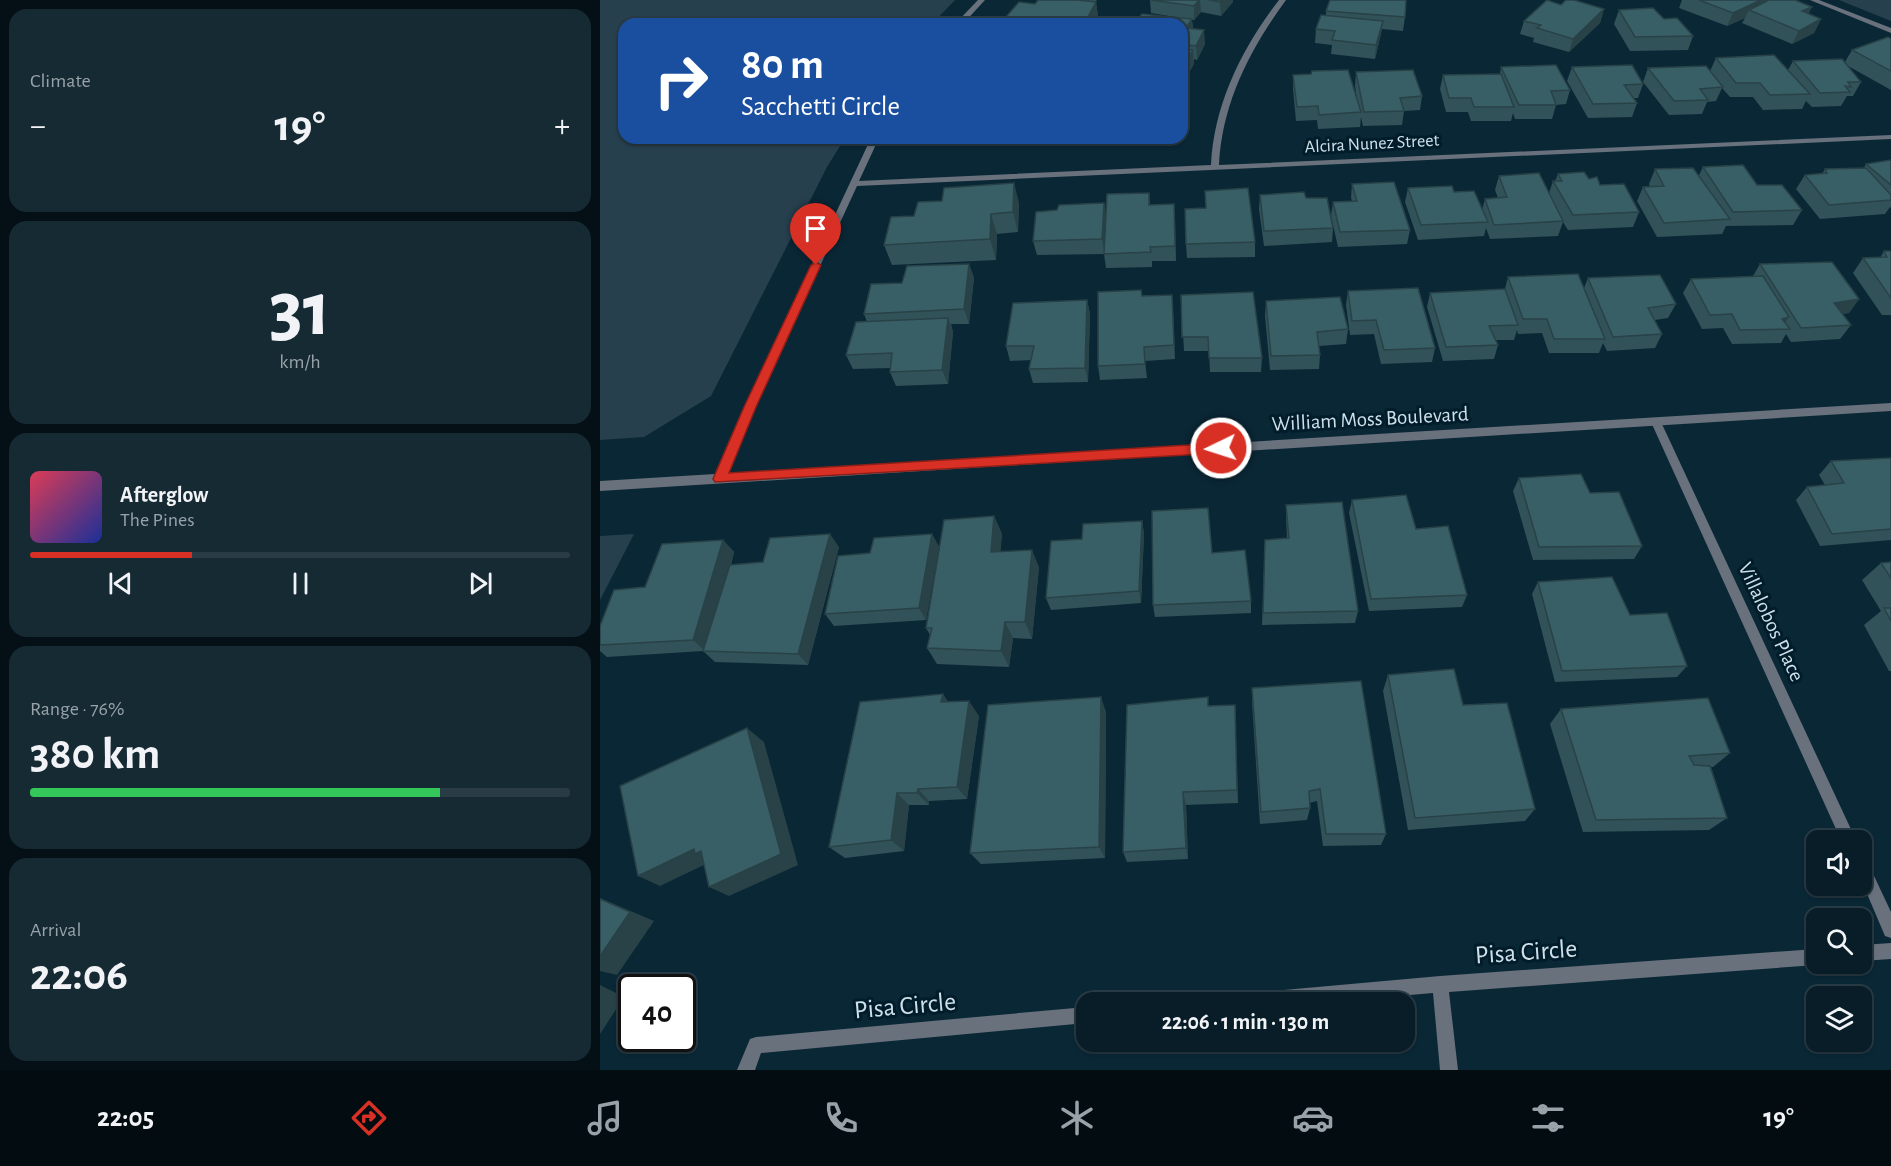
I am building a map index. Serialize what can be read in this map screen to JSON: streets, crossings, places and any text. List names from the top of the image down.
{
  "streets": {
    "street": [
      "Alcira Nunez Street",
      "William Moss Boulevard",
      "Villalobos Place",
      "Pisa Circle"
    ]
  },
  "crossings": [
    ["William Moss Boulevard", "Villalobos Place"]
  ],
  "page": {
    "tile": [
      "Climate",
      ["31", "km/h"],
      ["Range · 76%", "380 km"],
      ["Arrival", "22:06"]
    ],
    "turn": ["80 m", "Sacchetti Circle"],
    "heat": ["−", "19°", "+"],
    "song": ["Afterglow", "The Pines"],
    "limit": "40",
    "trip": "22:06 · 1 min · 130 m",
    "tabs": ["22:05", "19°"]
  }
}
